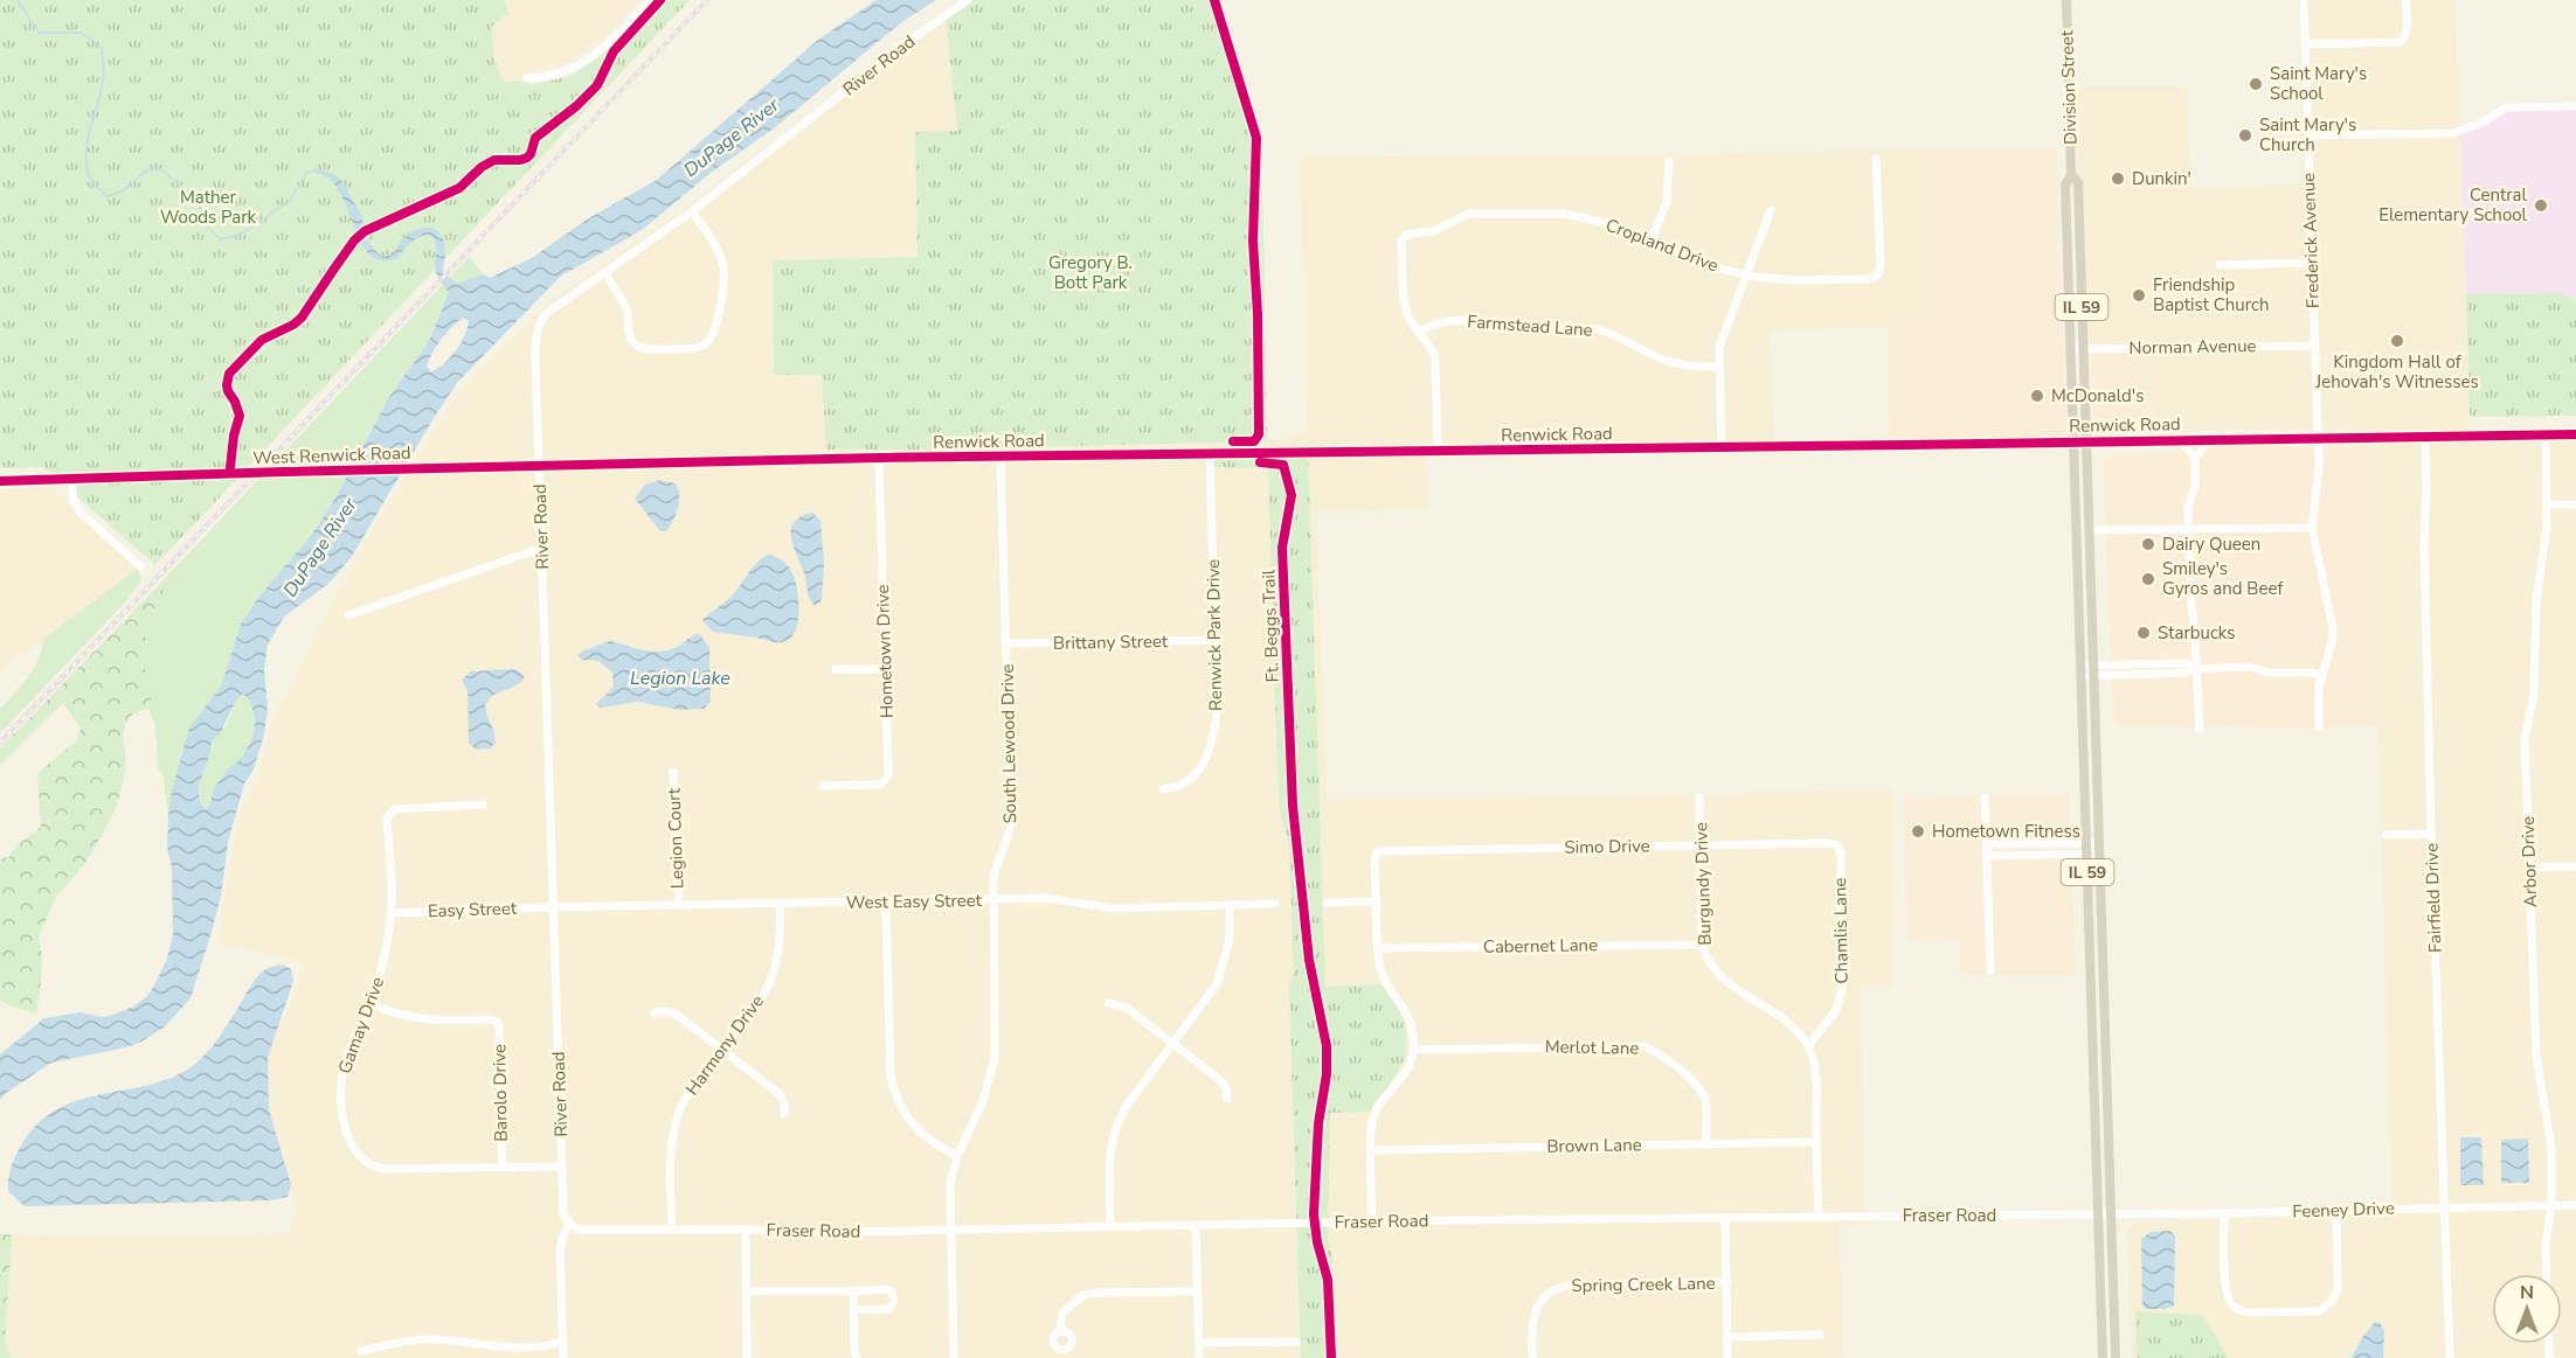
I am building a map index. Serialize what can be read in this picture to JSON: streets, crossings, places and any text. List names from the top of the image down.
{
  "streets": {
    "main road": ["Division Street", "IL 59"],
    "street": [
      "River Road",
      "Frederick Avenue",
      "Cropland Drive",
      "Farmstead Lane",
      "Norman Avenue",
      "Renwick Road",
      "West Renwick Road",
      "Renwick Park Drive",
      "Brittany Street",
      "Hometown Drive",
      "South Lewood Drive",
      "Legion Court",
      "Simo Drive",
      "Arbor Drive",
      "Burgundy Drive",
      "Fairfield Drive",
      "West Easy Street",
      "Easy Street",
      "Chamlis Lane",
      "Cabernet Lane",
      "Gamay Drive",
      "Harmony Drive",
      "Merlot Lane",
      "Barolo Drive",
      "Brown Lane",
      "Feeney Drive",
      "Fraser Road",
      "Spring Creek Lane"
    ],
    "cycle path": ["Ft. Beggs Trail"]
  },
  "crossings": [
    ["River Road", "Renwick Road"],
    ["River Road", "West Renwick Road"],
    ["River Road", "West Easy Street"],
    ["River Road", "Easy Street"],
    ["River Road", "Gamay Drive"],
    ["River Road", "Fraser Road"],
    ["Division Street", "IL 59"],
    ["Division Street", "Norman Avenue"],
    ["Division Street", "Renwick Road"],
    ["Frederick Avenue", "Norman Avenue"],
    ["Frederick Avenue", "Renwick Road"],
    ["Cropland Drive", "Farmstead Lane"],
    ["IL 59", "Renwick Road"],
    ["IL 59", "Feeney Drive"],
    ["IL 59", "Fraser Road"],
    ["Renwick Road", "West Renwick Road"],
    ["Renwick Road", "Renwick Park Drive"],
    ["Renwick Road", "Hometown Drive"],
    ["Renwick Road", "South Lewood Drive"],
    ["Renwick Road", "Arbor Drive"],
    ["Renwick Road", "Fairfield Drive"],
    ["Renwick Park Drive", "Brittany Street"],
    ["Brittany Street", "South Lewood Drive"],
    ["South Lewood Drive", "West Easy Street"],
    ["South Lewood Drive", "Fraser Road"],
    ["Legion Court", "West Easy Street"],
    ["Simo Drive", "Burgundy Drive"],
    ["Simo Drive", "Chamlis Lane"],
    ["Arbor Drive", "Feeney Drive"],
    ["Burgundy Drive", "Chamlis Lane"],
    ["Burgundy Drive", "Cabernet Lane"],
    ["Fairfield Drive", "Feeney Drive"],
    ["West Easy Street", "Easy Street"],
    ["West Easy Street", "Harmony Drive"],
    ["Easy Street", "Gamay Drive"],
    ["Gamay Drive", "Barolo Drive"],
    ["Harmony Drive", "Fraser Road"],
    ["Merlot Lane", "Brown Lane"],
    ["Feeney Drive", "Fraser Road"]
  ],
  "water": ["DuPage River", "Legion Lake"],
  "parks": ["Mather Woods Park", "Gregory B. Bott Park"],
  "places": [
    "Saint Mary's School",
    "Saint Mary's Church",
    "Dunkin'",
    "Central Elementary School",
    "Friendship Baptist Church",
    "Kingdom Hall of Jehovah's Witnesses",
    "McDonald's",
    "Dairy Queen",
    "Smiley's Gyros and Beef",
    "Starbucks",
    "Hometown Fitness"
  ],
  "north": "top"
}
